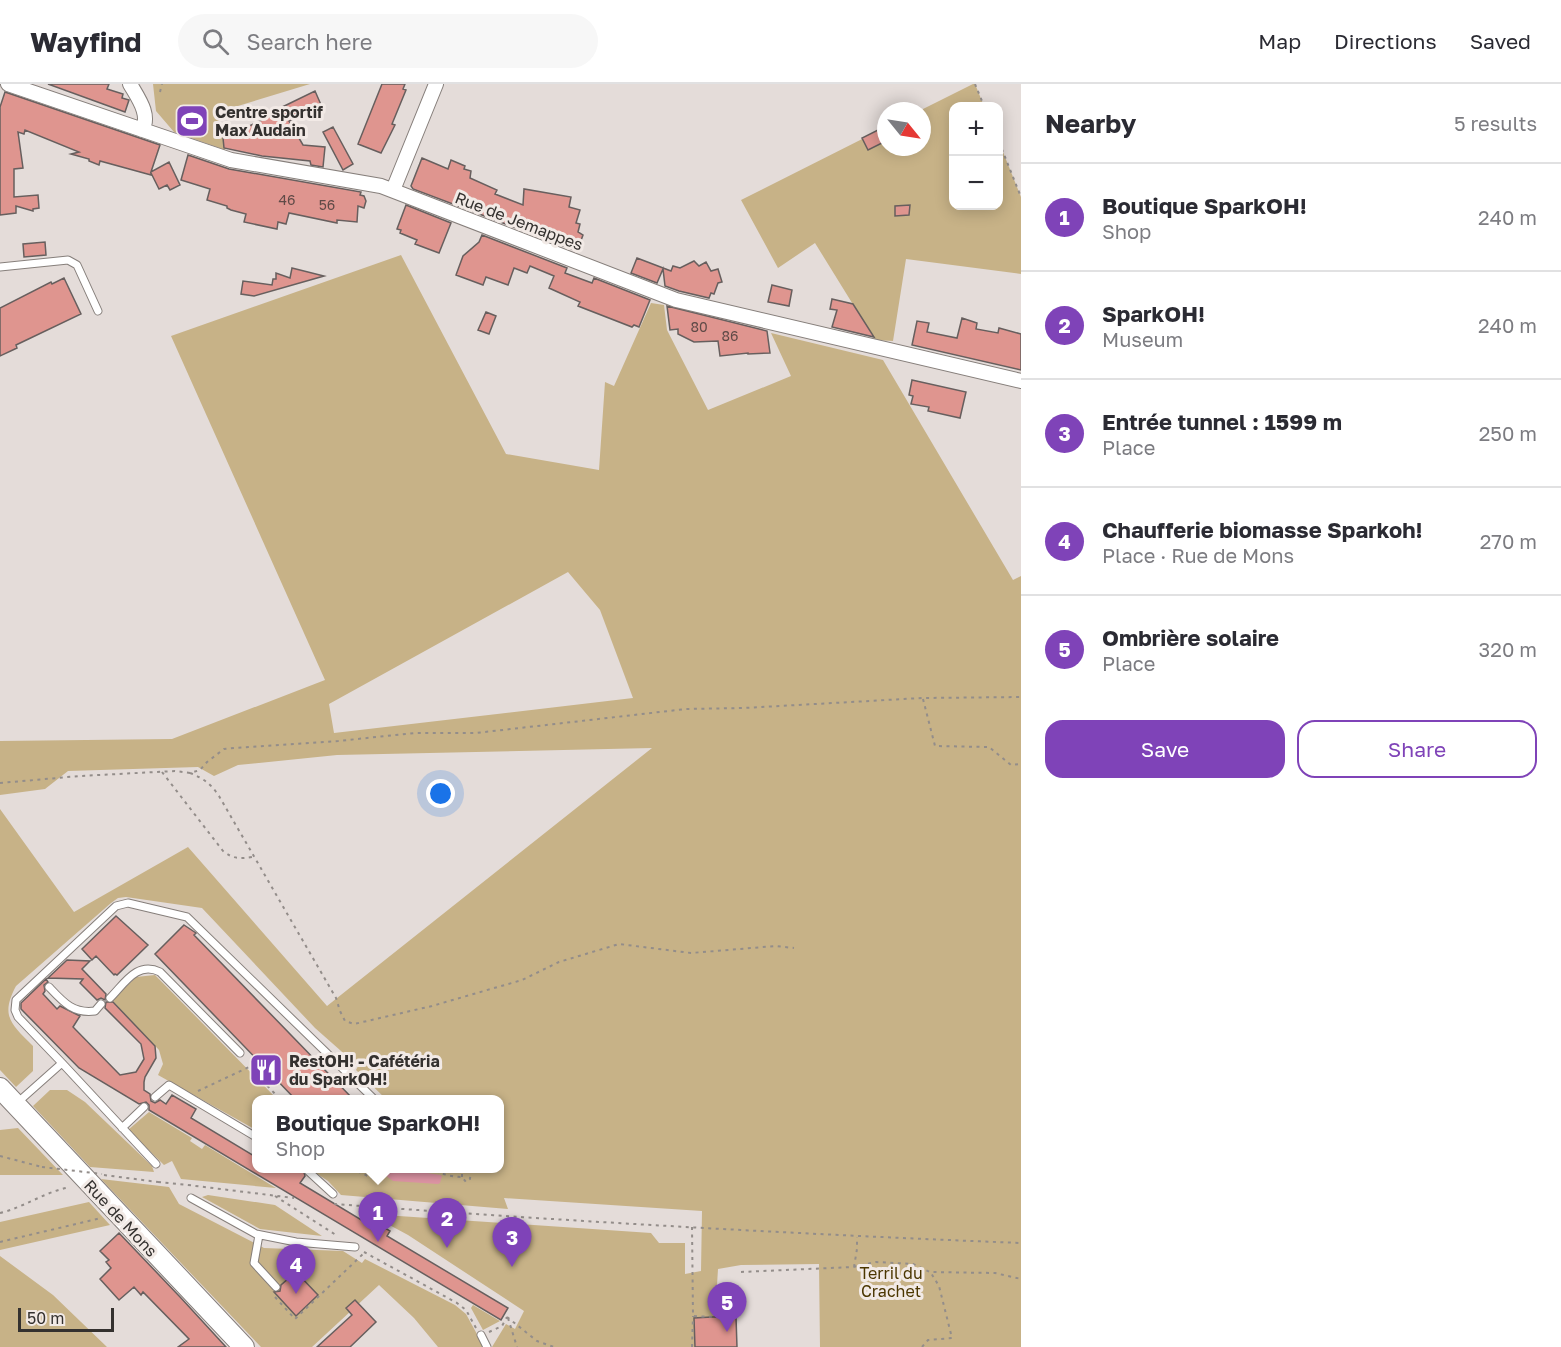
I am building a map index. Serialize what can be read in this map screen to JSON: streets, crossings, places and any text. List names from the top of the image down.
{
  "streets": {
    "main road": ["Rue de Mons"],
    "street": ["Rue de Jemappes"]
  },
  "parks": ["Terril du Crachet"],
  "places": {
    "sports": ["Centre sportif Max Audain"],
    "restaurant": ["RestOH! - Cafétéria du SparkOH!"]
  },
  "house_numbers": [
    "46",
    "56",
    "80",
    "86"
  ],
  "scale_bar": "50 m",
  "north": "bottom right",
  "page": {
    "header": "Wayfind",
    "search": "Search here",
    "nav": ["Map", "Directions", "Saved"],
    "heading": ["Nearby", "5 results"],
    "map_buttons": ["+", "−"],
    "list": [
      {
        "mark": "1",
        "name": "Boutique SparkOH!",
        "note": "Shop",
        "value": "240 m"
      },
      {
        "mark": "2",
        "name": "SparkOH!",
        "note": "Museum",
        "value": "240 m"
      },
      {
        "mark": "3",
        "name": "Entrée tunnel : 1599 m",
        "note": "Place",
        "value": "250 m"
      },
      {
        "mark": "4",
        "name": "Chaufferie biomasse Sparkoh!",
        "note": "Place · Rue de Mons",
        "value": "270 m"
      },
      {
        "mark": "5",
        "name": "Ombrière solaire",
        "note": "Place",
        "value": "320 m"
      }
    ],
    "buttons": ["Save", "Share"],
    "popup": ["Boutique SparkOH!", "Shop"],
    "pins": [
      "1",
      "2",
      "3",
      "4",
      "5"
    ],
    "scale": "50 m"
  }
}
